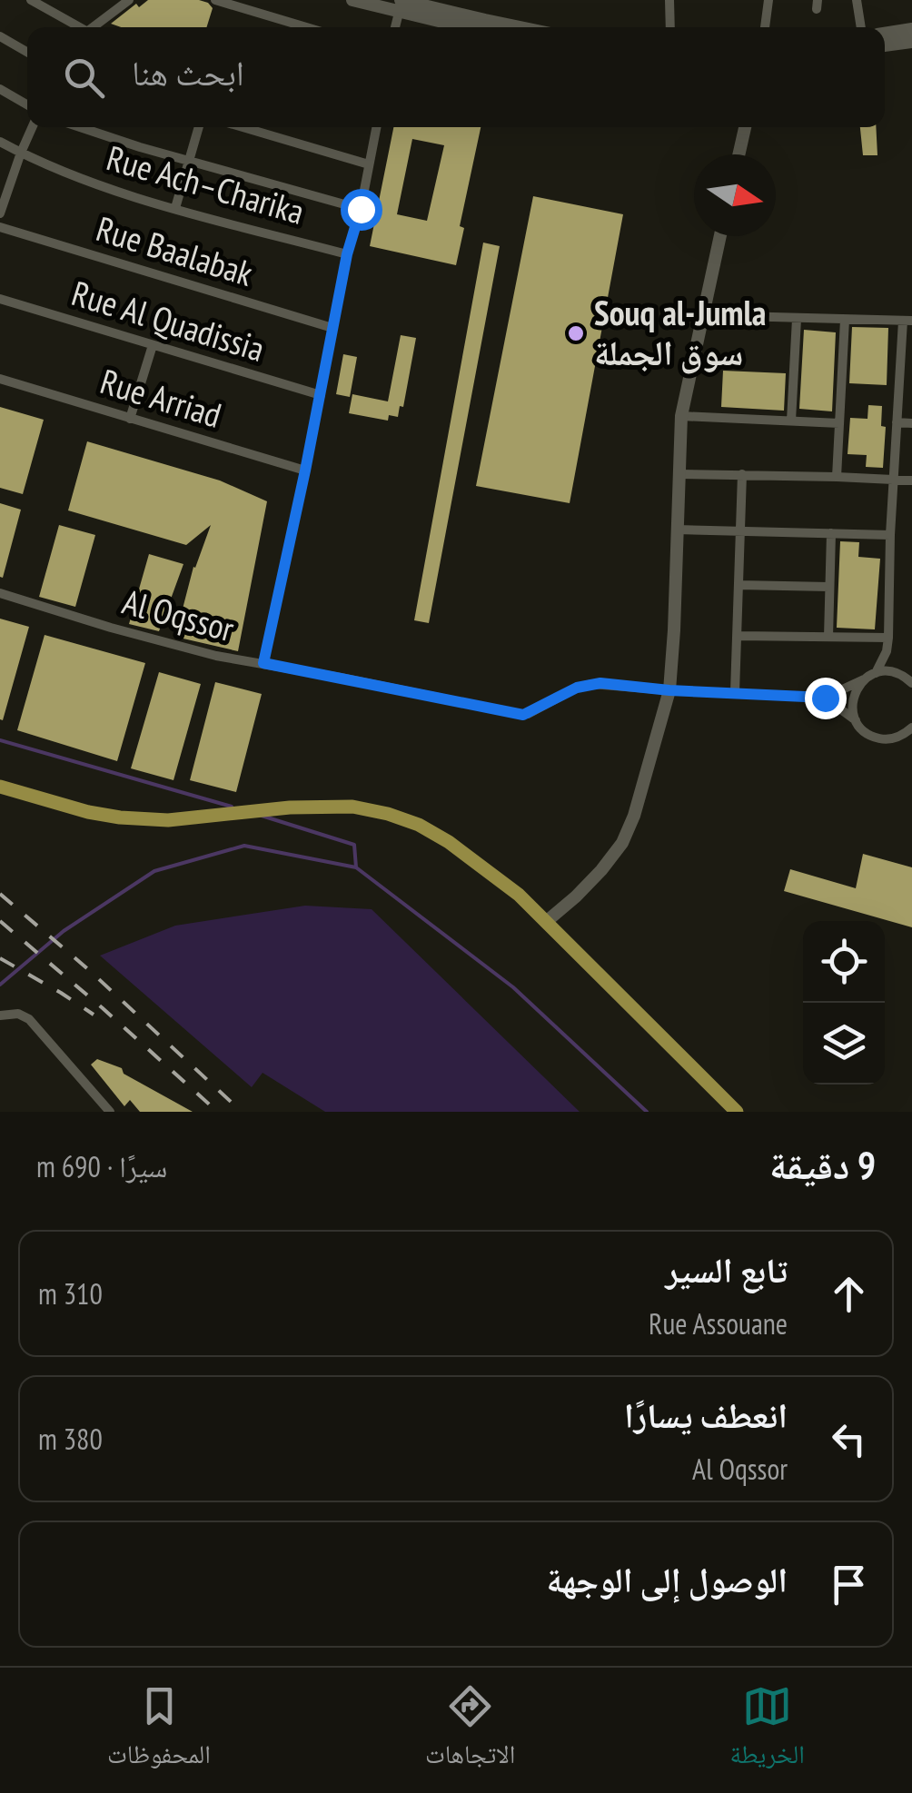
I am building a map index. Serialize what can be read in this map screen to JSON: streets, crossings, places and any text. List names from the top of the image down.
{
  "streets": {
    "street": [
      "Rue Ach–Charika",
      "Rue Baalabak",
      "Rue Al Quadissia",
      "Rue Arriad",
      "Al Oqssor"
    ]
  },
  "places": ["Souq al-Jumla سوق الجملة"],
  "north": "right",
  "page": {
    "search": "ابحث هنا",
    "heading": ["9 دقيقة", "سيرًا · 690 m"],
    "list": [
      ["تابع السير", "Rue Assouane", "310 m"],
      ["انعطف يسارًا", "Al Oqssor", "380 m"],
      "الوصول إلى الوجهة"
    ],
    "nav": ["الخريطة", "الاتجاهات", "المحفوظات"]
  }
}
